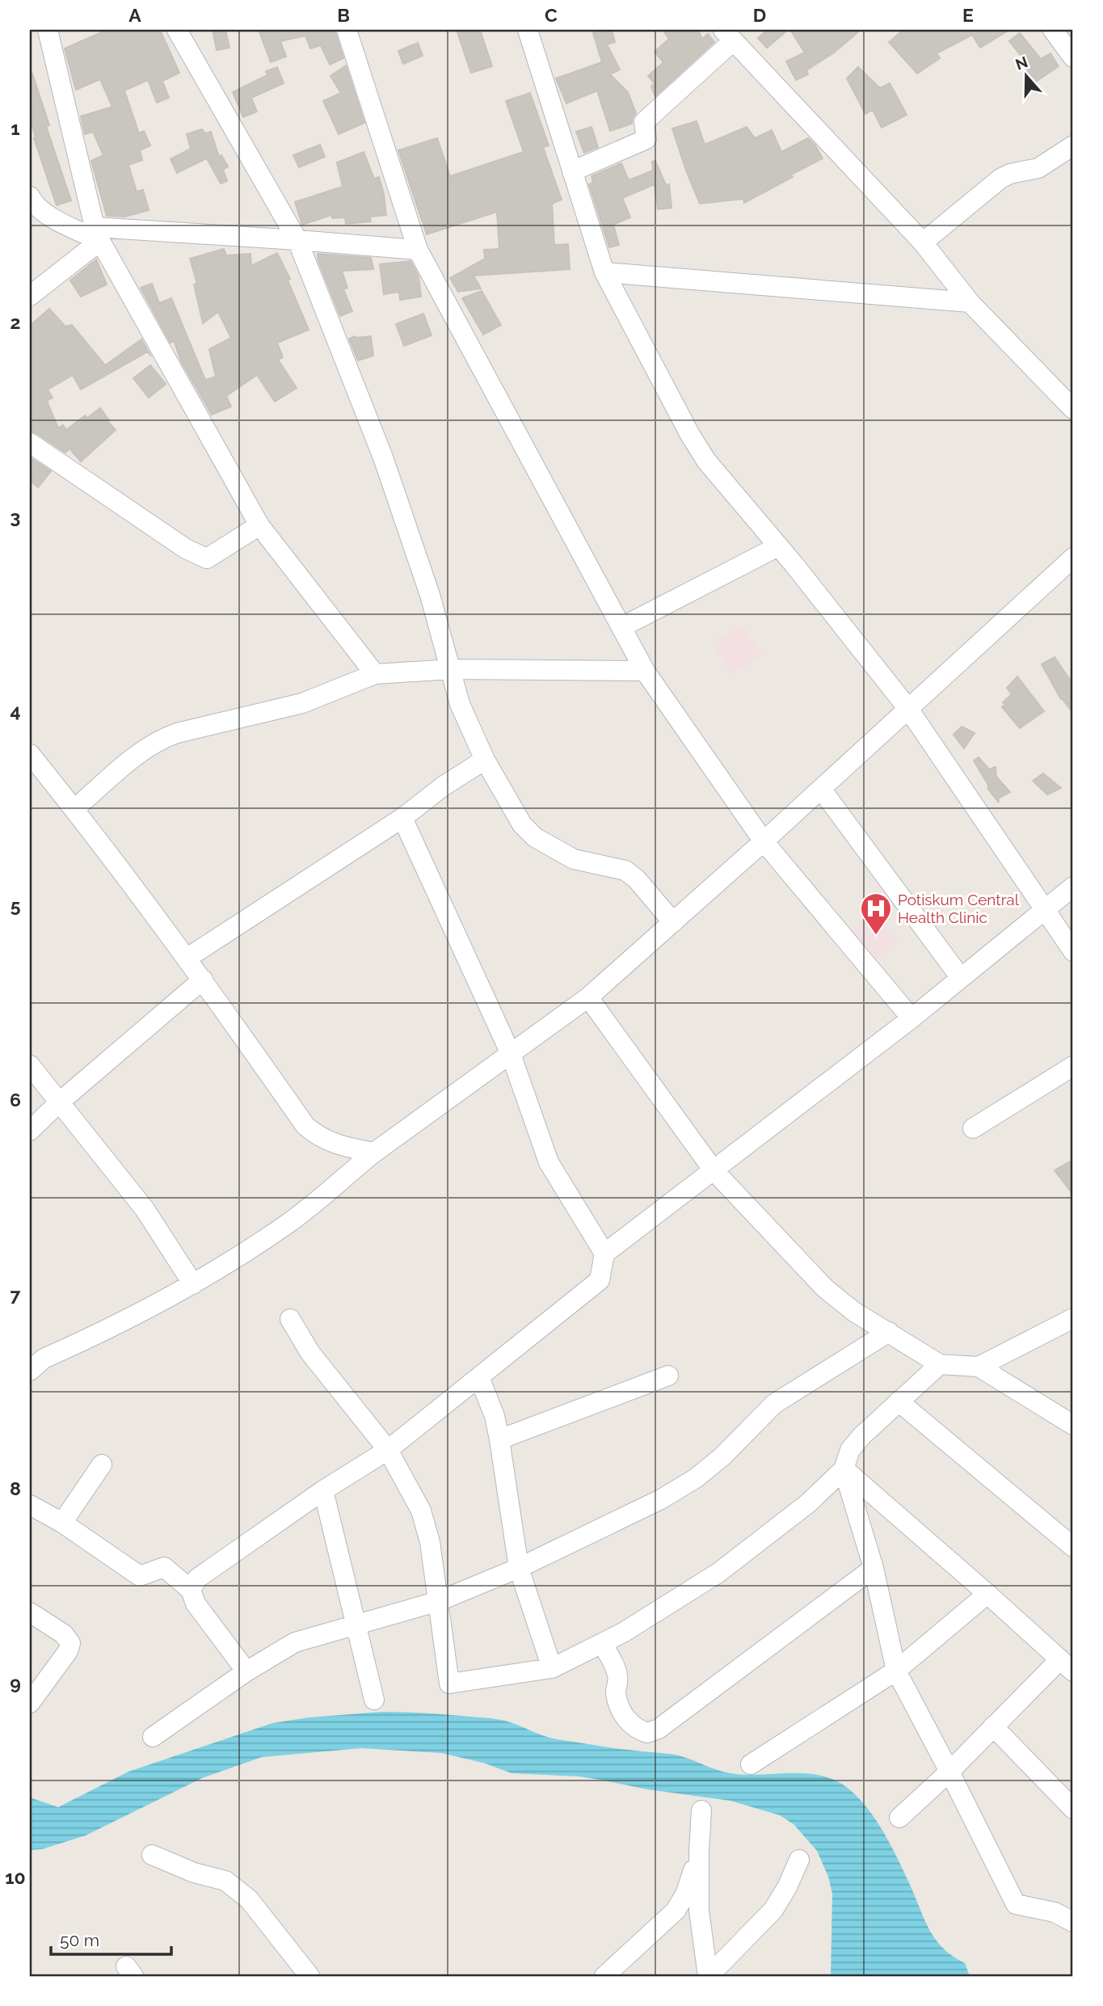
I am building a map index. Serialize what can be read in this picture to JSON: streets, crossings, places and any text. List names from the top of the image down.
{
  "places": {
    "hospital": ["Potiskum Central Health Clinic"]
  },
  "scale_bar": "50 m",
  "north": "top",
  "grid": {
    "columns": [
      "A",
      "B",
      "C",
      "D",
      "E"
    ],
    "rows": [
      "1",
      "2",
      "3",
      "4",
      "5",
      "6",
      "7",
      "8",
      "9",
      "10"
    ]
  }
}
